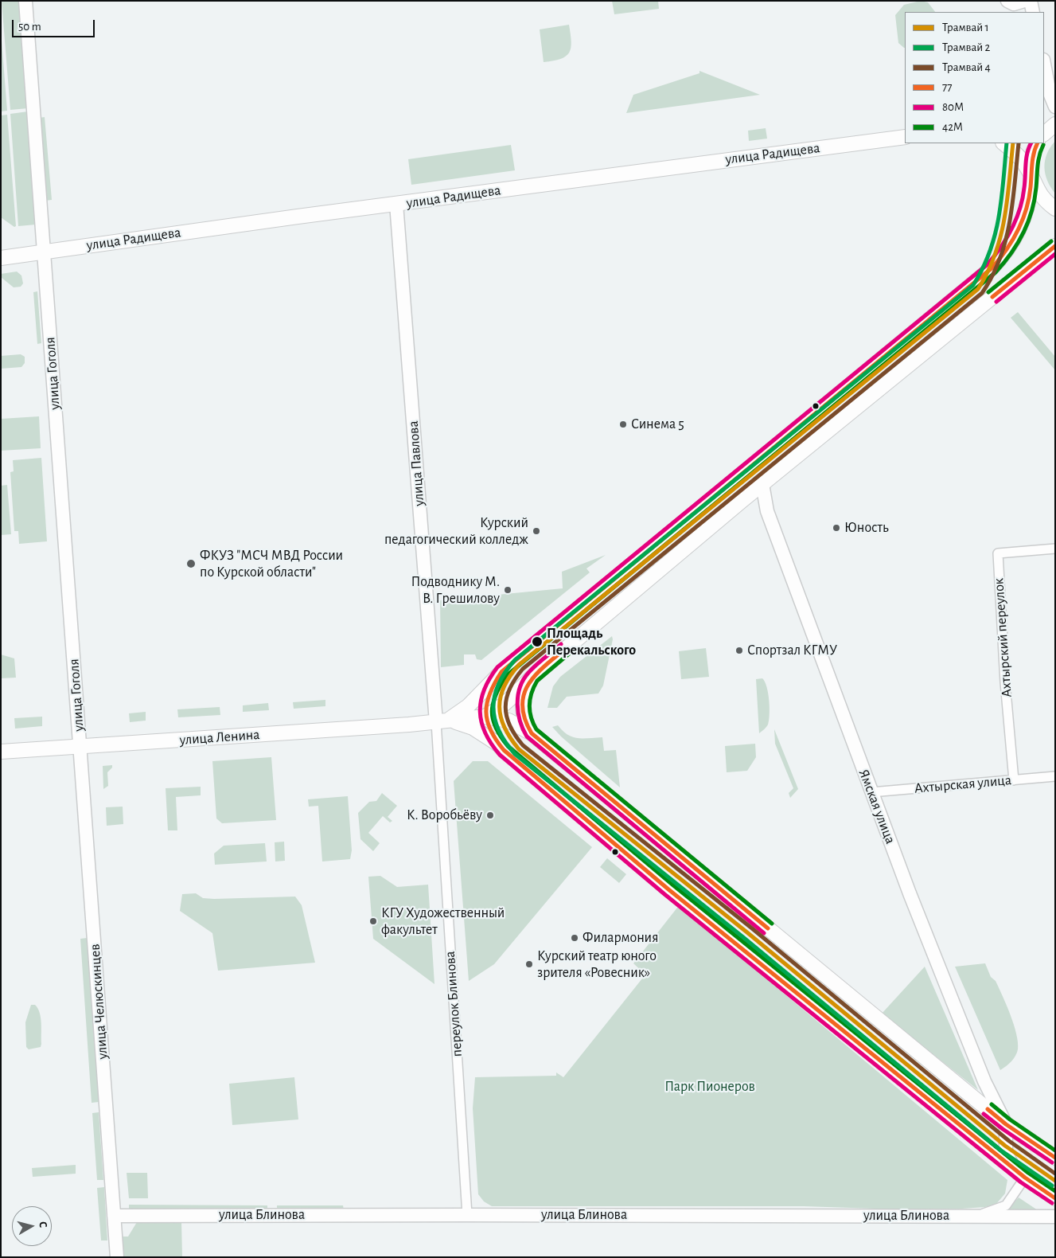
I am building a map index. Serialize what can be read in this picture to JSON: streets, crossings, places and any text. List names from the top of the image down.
{
  "streets": {
    "main road": ["улица Радищева", "улица Ленина"],
    "street": [
      "улица Гоголя",
      "улица Павлова",
      "Ахтырский переулок",
      "Ахтырская улица",
      "Ямская улица",
      "улица Челюскинцев",
      "переулок Блинова",
      "улица Блинова"
    ]
  },
  "crossings": [
    ["улица Радищева", "улица Гоголя"],
    ["улица Радищева", "улица Павлова"],
    ["улица Гоголя", "улица Ленина"],
    ["улица Гоголя", "улица Челюскинцев"],
    ["улица Павлова", "улица Ленина"],
    ["улица Павлова", "переулок Блинова"],
    ["Ахтырский переулок", "Ахтырская улица"],
    ["улица Ленина", "улица Челюскинцев"],
    ["улица Ленина", "переулок Блинова"],
    ["Ахтырская улица", "Ямская улица"],
    ["улица Челюскинцев", "улица Блинова"],
    ["переулок Блинова", "улица Блинова"]
  ],
  "parks": ["Парк Пионеров"],
  "places": [
    "Синема 5",
    "Юность",
    "Курский педагогический колледж",
    "ФКУЗ \"МСЧ МВД России по Курской области\"",
    "Подводнику М. В. Грешилову",
    "Площадь Перекальского",
    "Спортзал КГМУ",
    "К. Воробьёву",
    "КГУ Художественный факультет",
    "Филармония",
    "Курский театр юного зрителя «Ровесник»"
  ],
  "lines": [
    "tram line 1",
    "tram line 2",
    "tram line 4",
    "transit line 77",
    "transit line 80М",
    "transit line 42M"
  ],
  "legend": [
    "Трамвай 1",
    "Трамвай 2",
    "Трамвай 4",
    "77",
    "80М",
    "42M"
  ],
  "scale_bar": "50 m",
  "north": "right"
}
